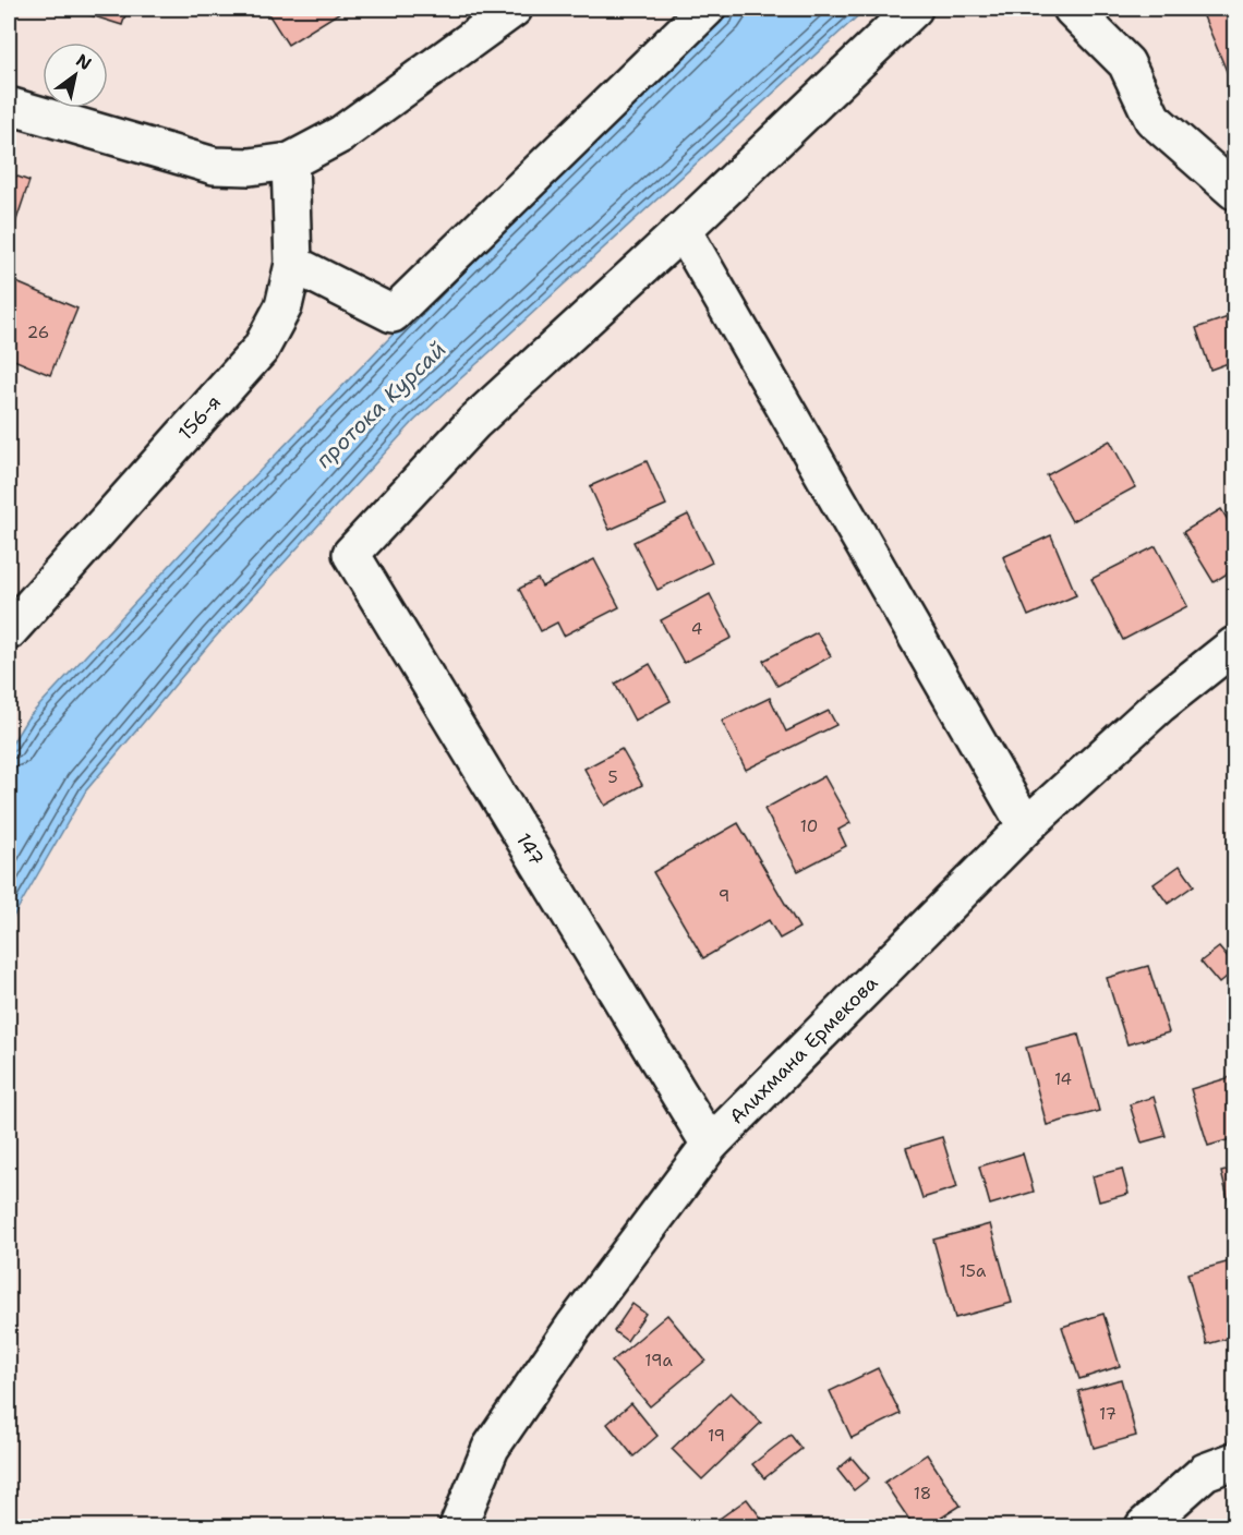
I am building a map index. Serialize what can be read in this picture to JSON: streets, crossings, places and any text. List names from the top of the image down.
{
  "streets": {
    "street": ["156-я", "147", "Алихмана Ермекова"]
  },
  "crossings": [
    ["147", "Алихмана Ермекова"]
  ],
  "water": ["протока Курсай"],
  "house_numbers": [
    "26",
    "4",
    "5",
    "10",
    "9",
    "14",
    "15а",
    "19а",
    "17",
    "19",
    "18"
  ],
  "north": "top right"
}
